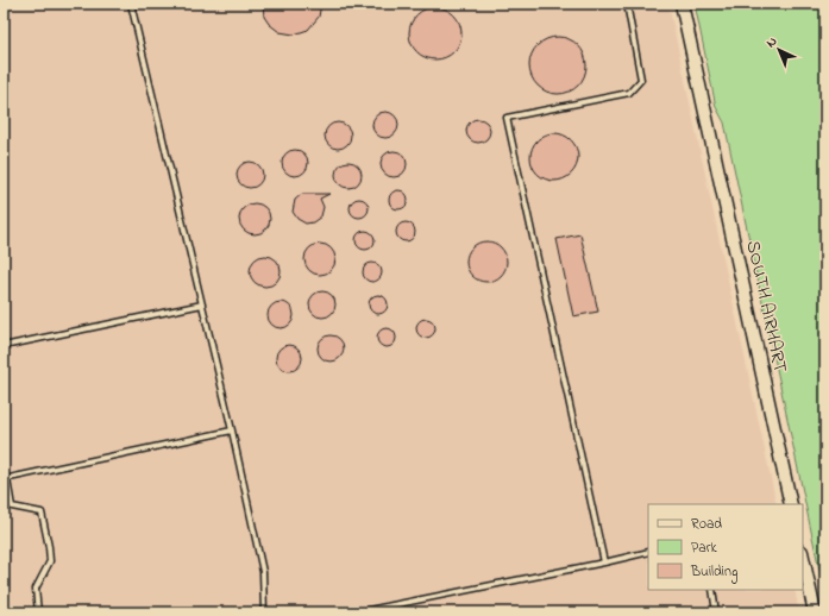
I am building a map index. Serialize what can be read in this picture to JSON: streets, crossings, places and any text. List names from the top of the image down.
{
  "streets": {
    "street": ["SOUTH AIRHART"]
  },
  "legend": ["Road", "Park", "Building"],
  "north": "top left"
}
